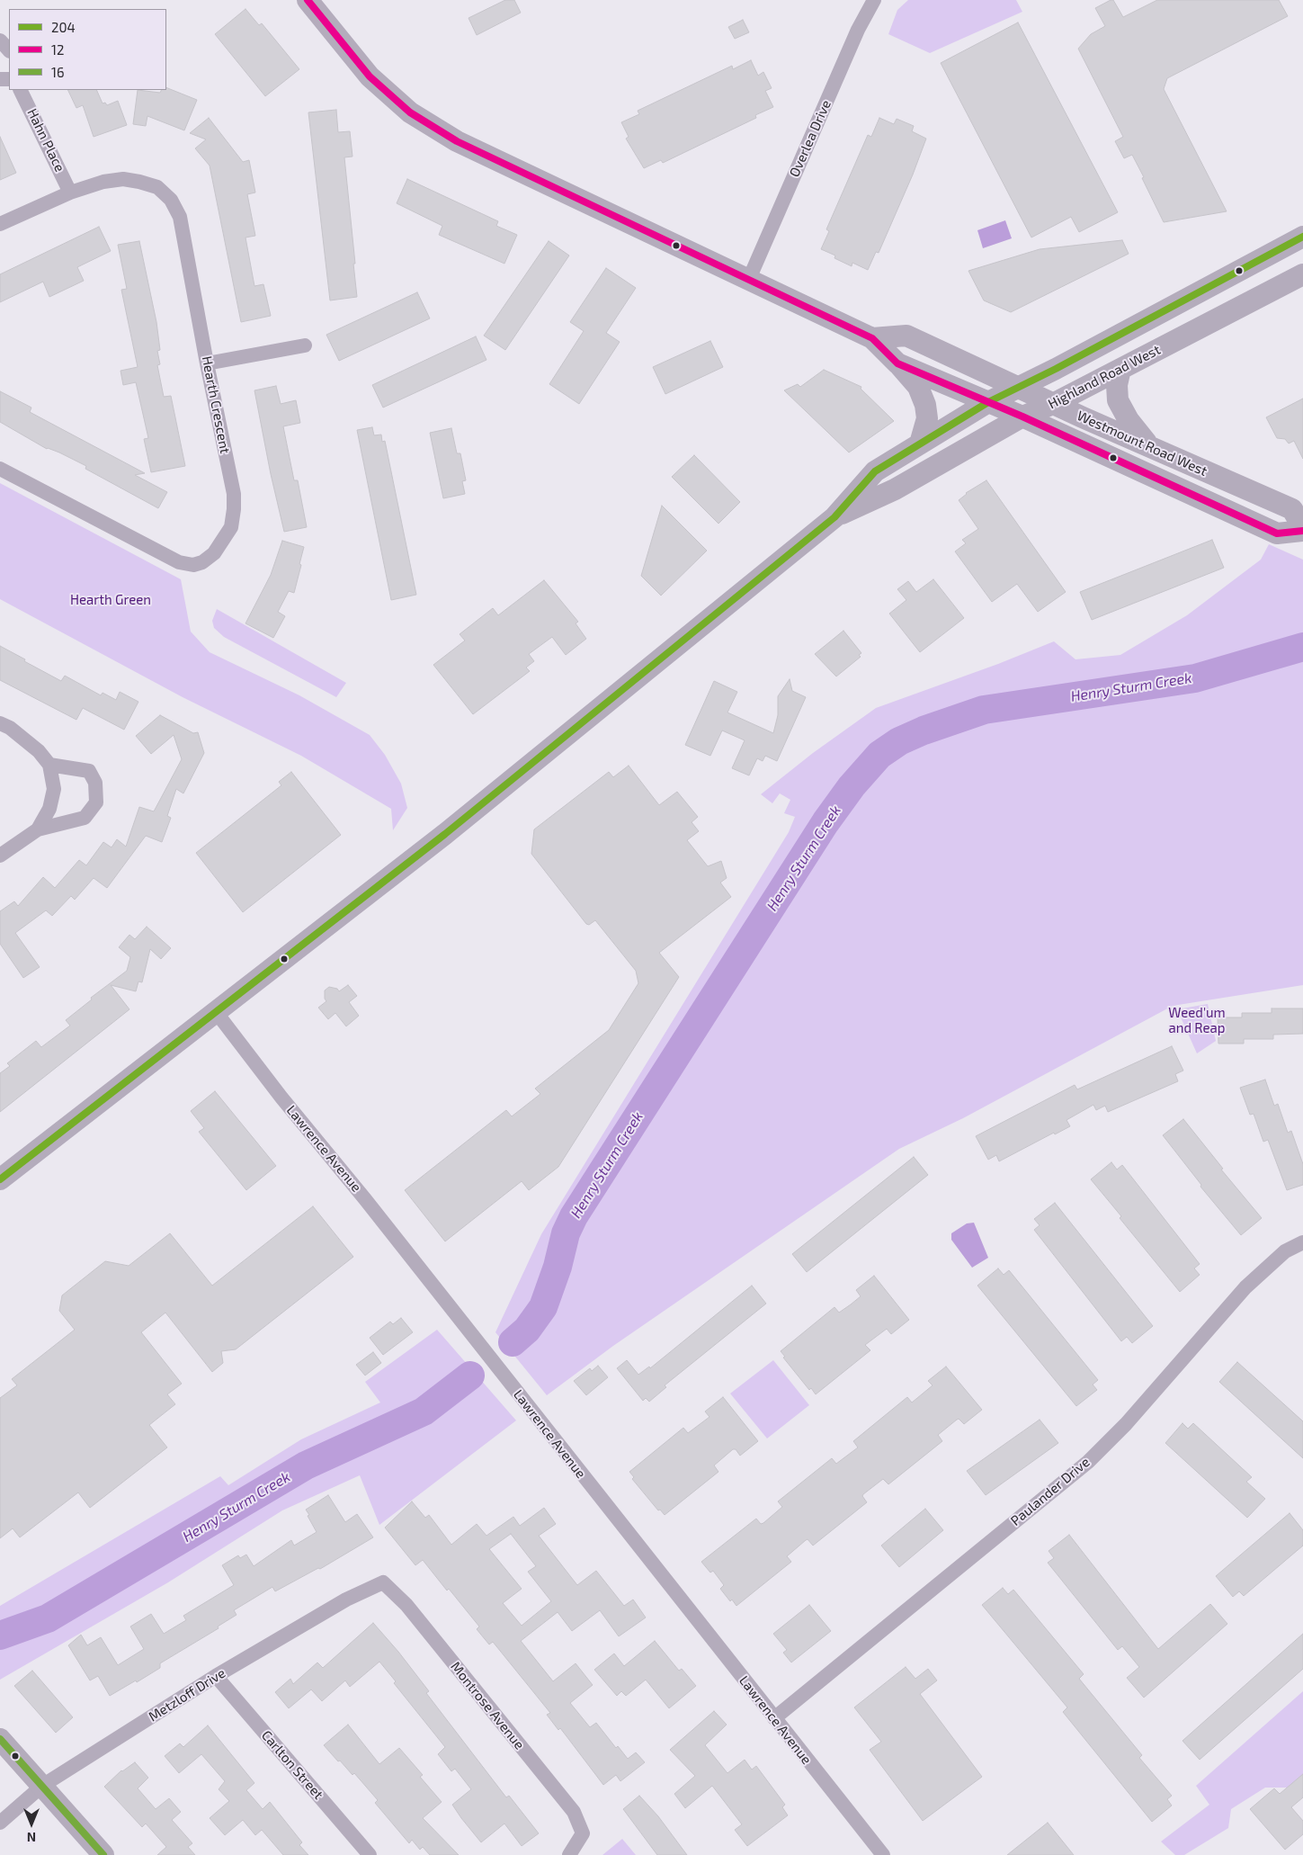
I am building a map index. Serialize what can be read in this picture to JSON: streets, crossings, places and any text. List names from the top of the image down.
{
  "streets": {
    "main road": ["Highland Road West", "Westmount Road West"],
    "street": [
      "Overlea Drive",
      "Hahn Place",
      "Hearth Crescent",
      "Lawrence Avenue",
      "Paulander Drive",
      "Metzloff Drive",
      "Montrose Avenue",
      "Carlton Street"
    ]
  },
  "crossings": [
    ["Overlea Drive", "Westmount Road West"],
    ["Hahn Place", "Hearth Crescent"],
    ["Highland Road West", "Westmount Road West"],
    ["Highland Road West", "Lawrence Avenue"],
    ["Lawrence Avenue", "Paulander Drive"],
    ["Metzloff Drive", "Montrose Avenue"],
    ["Metzloff Drive", "Carlton Street"]
  ],
  "water": ["Henry Sturm Creek"],
  "parks": ["Hearth Green", "Weed'um and Reap"],
  "lines": ["transit line 12", "transit line 204", "transit line 16"],
  "legend": ["204", "12", "16"],
  "north": "bottom"
}
